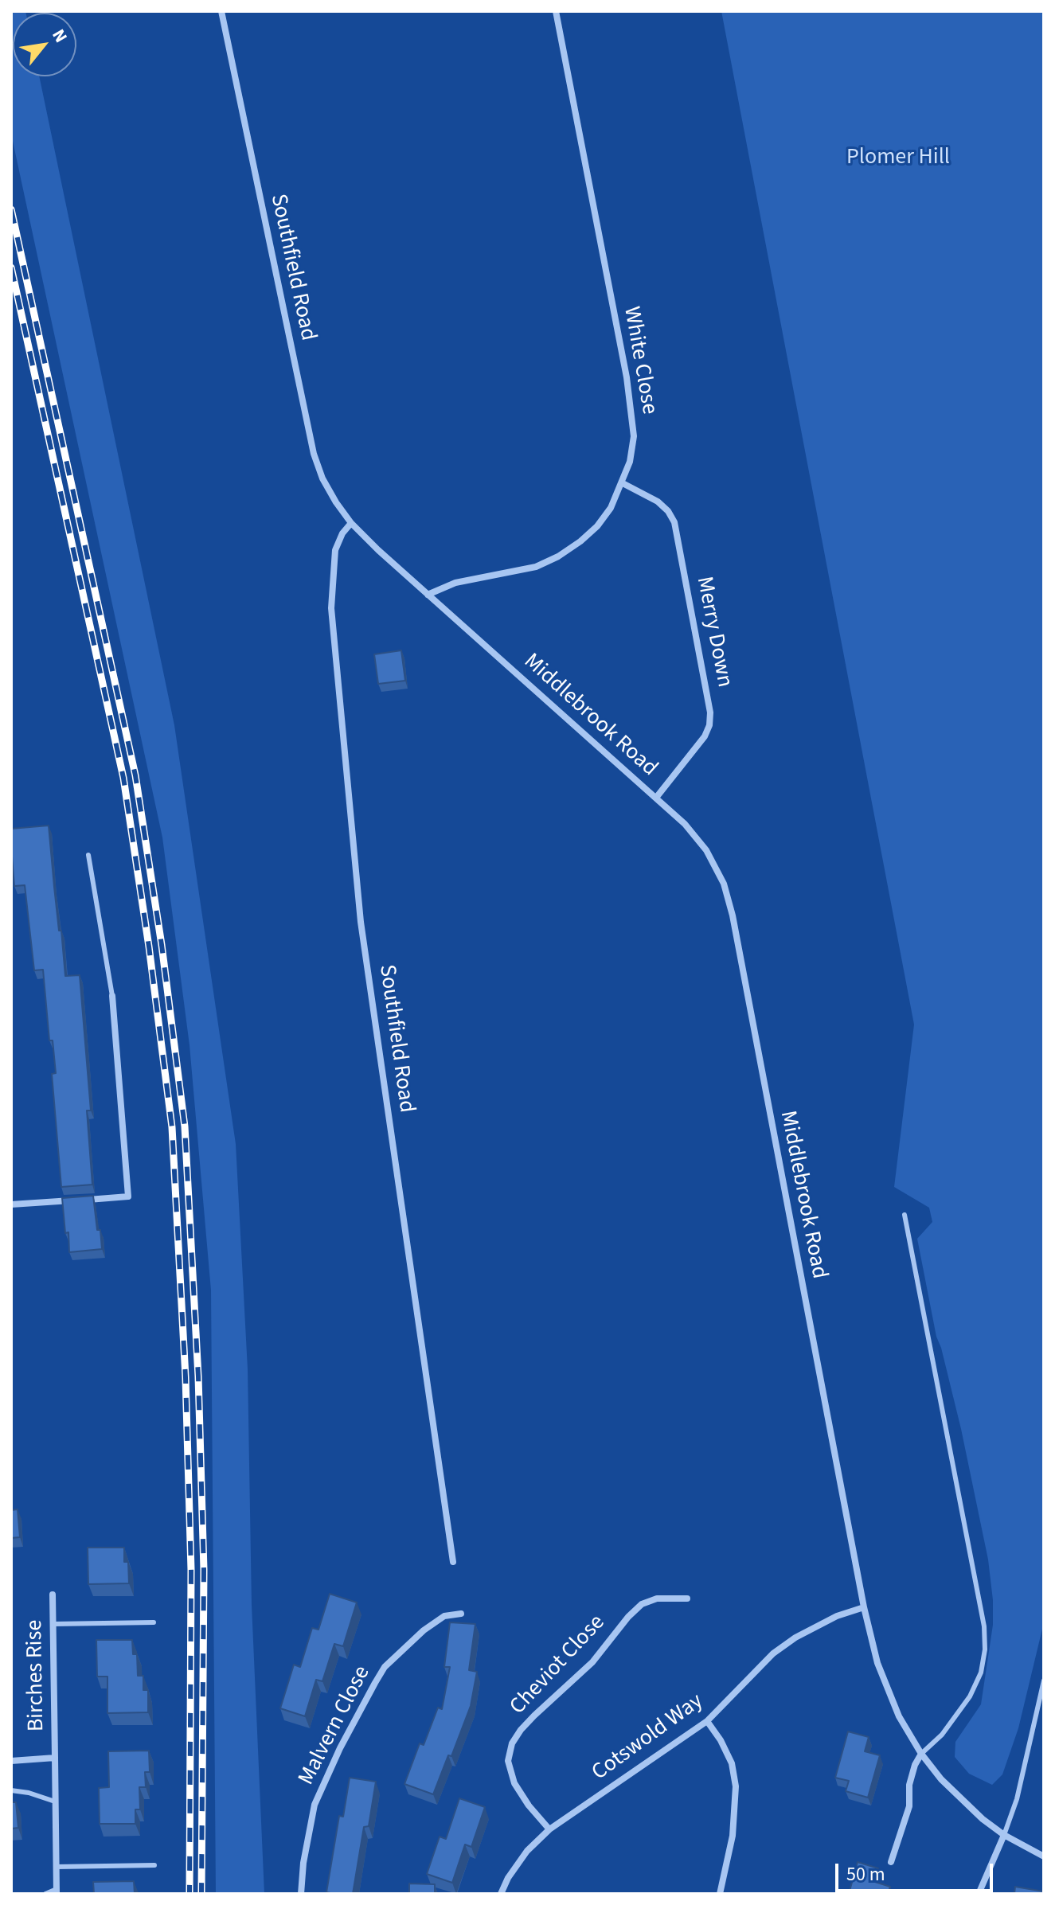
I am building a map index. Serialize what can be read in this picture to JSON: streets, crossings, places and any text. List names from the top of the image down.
{
  "streets": {
    "street": [
      "Southfield Road",
      "White Close",
      "Merry Down",
      "Middlebrook Road",
      "Cheviot Close",
      "Birches Rise",
      "Malvern Close",
      "Cotswold Way"
    ]
  },
  "crossings": [
    ["Southfield Road", "White Close"],
    ["Southfield Road", "Middlebrook Road"],
    ["White Close", "Merry Down"],
    ["White Close", "Middlebrook Road"],
    ["Merry Down", "Middlebrook Road"],
    ["Middlebrook Road", "Cotswold Way"],
    ["Cheviot Close", "Cotswold Way"]
  ],
  "parks": ["Plomer Hill"],
  "scale_bar": "50 m",
  "north": "top right"
}
